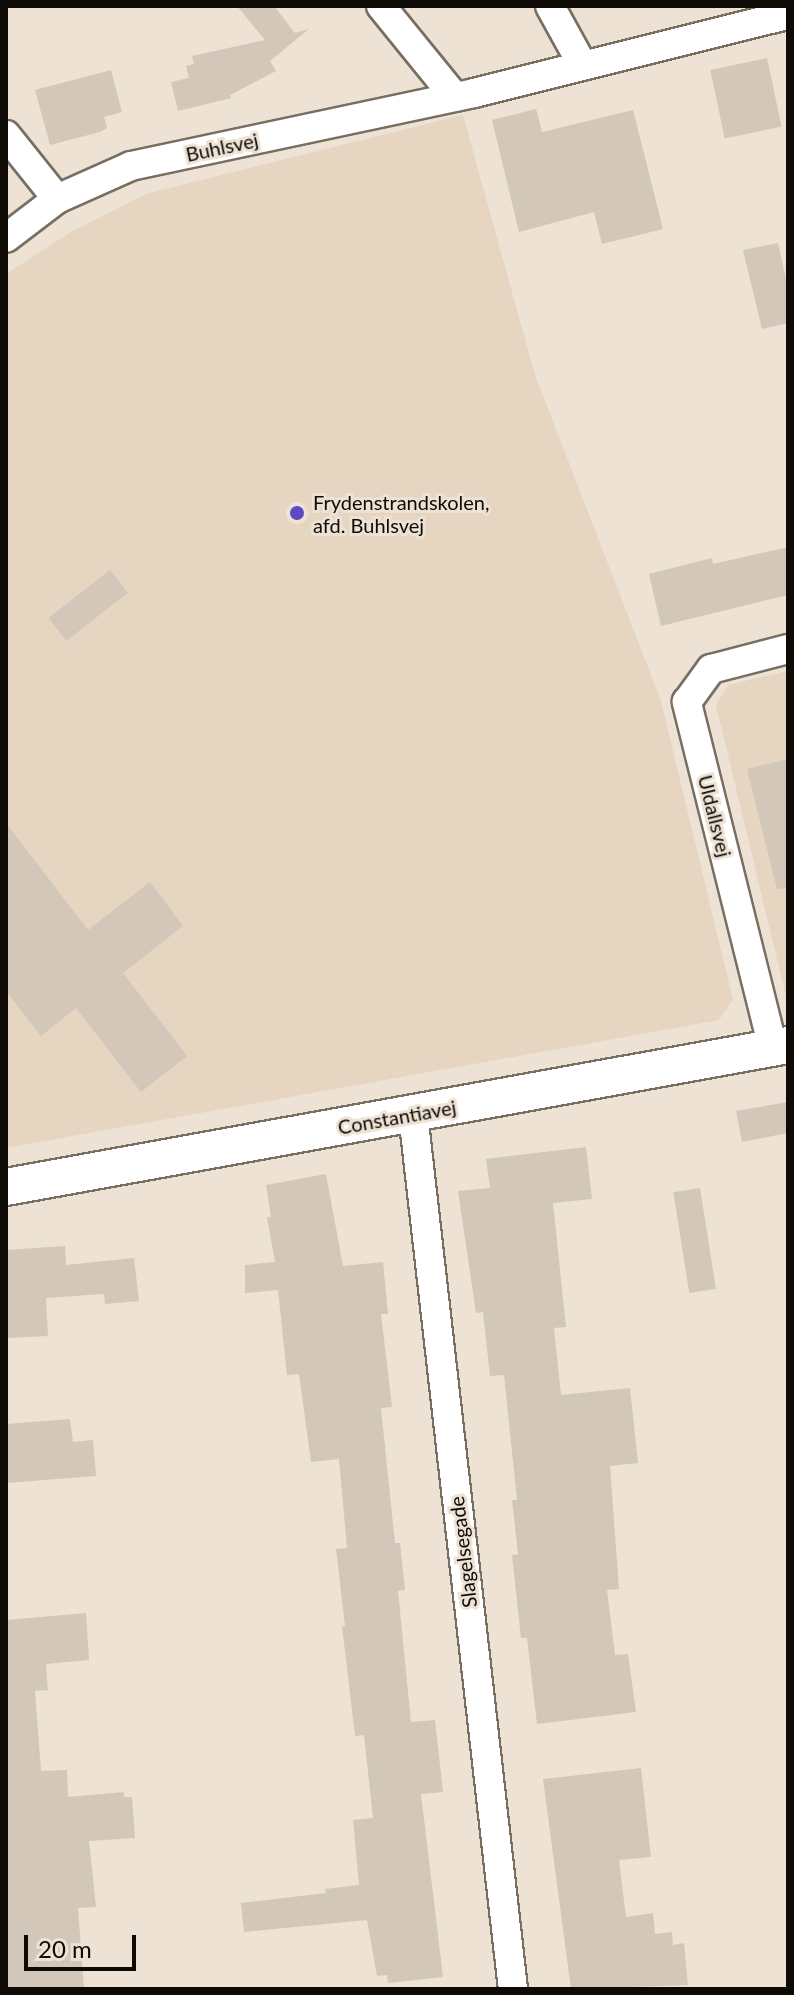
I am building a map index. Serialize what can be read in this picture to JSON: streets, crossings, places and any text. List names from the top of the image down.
{
  "streets": {
    "street": [
      "Buhlsvej",
      "Uldallsvej",
      "Constantiavej",
      "Slagelsegade"
    ]
  },
  "crossings": [
    ["Uldallsvej", "Constantiavej"],
    ["Constantiavej", "Slagelsegade"]
  ],
  "places": ["Frydenstrandskolen, afd. Buhlsvej"],
  "scale_bar": "20 m"
}
